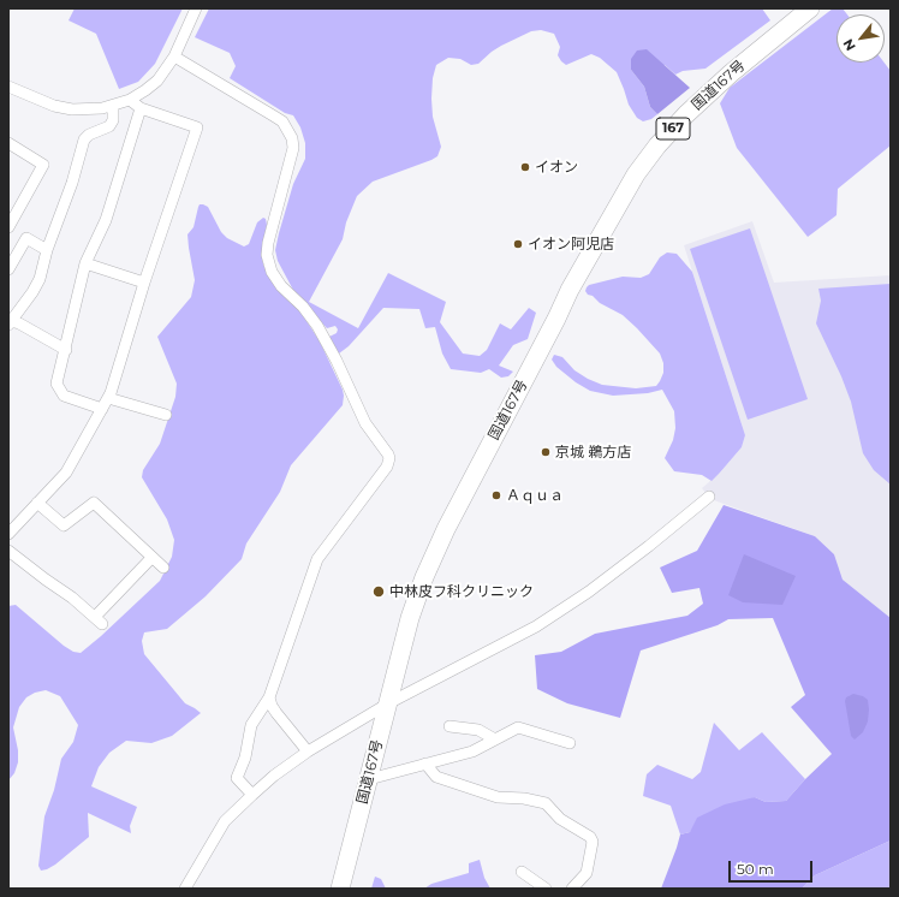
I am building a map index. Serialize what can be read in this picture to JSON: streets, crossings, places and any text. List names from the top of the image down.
{
  "streets": {
    "highway": ["国道167号", "167"]
  },
  "places": [
    "イオン",
    "イオン阿児店",
    "京城 鵜方店",
    "Ａｑｕａ",
    "中林皮フ科クリニック"
  ],
  "scale_bar": "50 m",
  "north": "bottom left"
}
